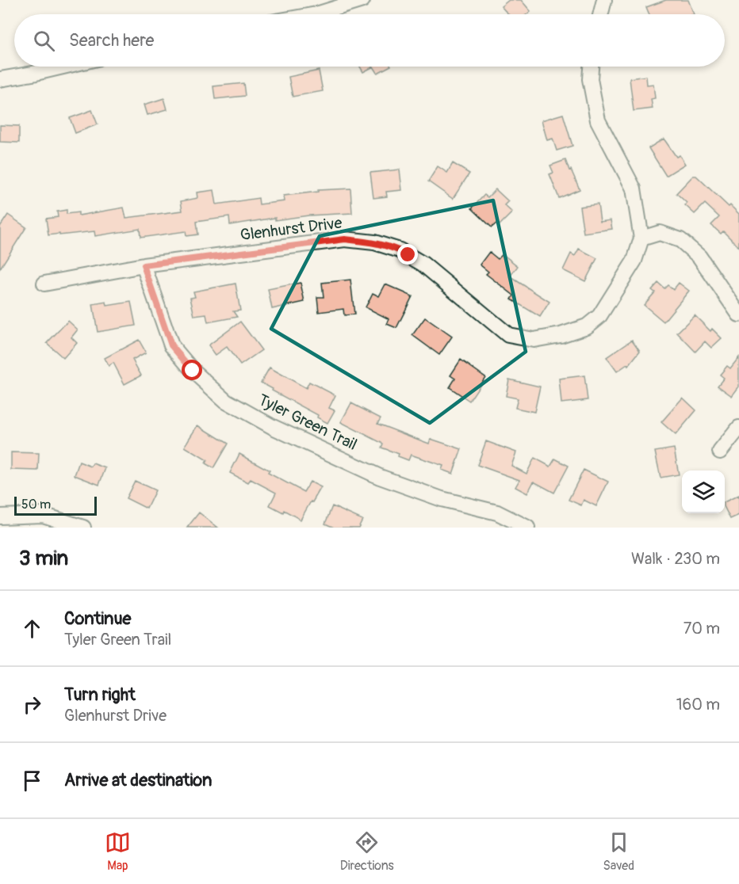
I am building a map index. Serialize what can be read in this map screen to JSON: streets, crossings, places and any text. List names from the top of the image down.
{
  "streets": {
    "street": ["Glenhurst Drive", "Tyler Green Trail"]
  },
  "crossings": [
    ["Glenhurst Drive", "Tyler Green Trail"]
  ],
  "scale_bar": "50 m",
  "page": {
    "search": "Search here",
    "scale": "50 m",
    "heading": ["3 min", "Walk · 230 m"],
    "list": [
      ["Continue", "Tyler Green Trail", "70 m"],
      ["Turn right", "Glenhurst Drive", "160 m"],
      "Arrive at destination"
    ],
    "nav": ["Map", "Directions", "Saved"]
  }
}
